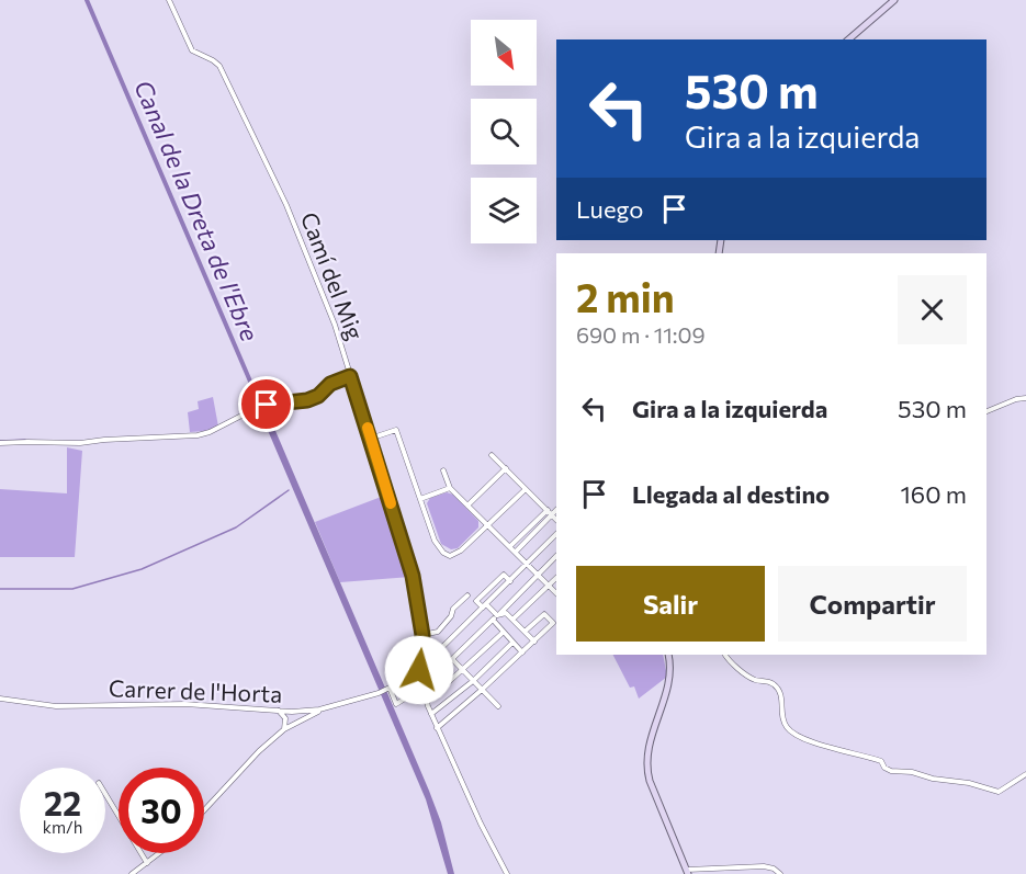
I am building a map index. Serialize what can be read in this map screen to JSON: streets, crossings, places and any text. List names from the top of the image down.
{
  "streets": {
    "street": ["Camí del Mig", "Carrer de l'Horta"]
  },
  "crossings": [
    ["Camí del Mig", "Carrer de l'Horta"]
  ],
  "water": ["Canal de la Dreta de l'Ebre"],
  "north": "bottom right",
  "page": {
    "turn": ["530 m", "Gira a la izquierda"],
    "then": "Luego",
    "heading": ["2 min", "690 m · 11:09"],
    "list": [
      {
        "name": "Gira a la izquierda",
        "value": "530 m"
      },
      {
        "name": "Llegada al destino",
        "value": "160 m"
      }
    ],
    "buttons": ["Salir", "Compartir"],
    "speed": "22 km/h",
    "limit": "30"
  }
}
